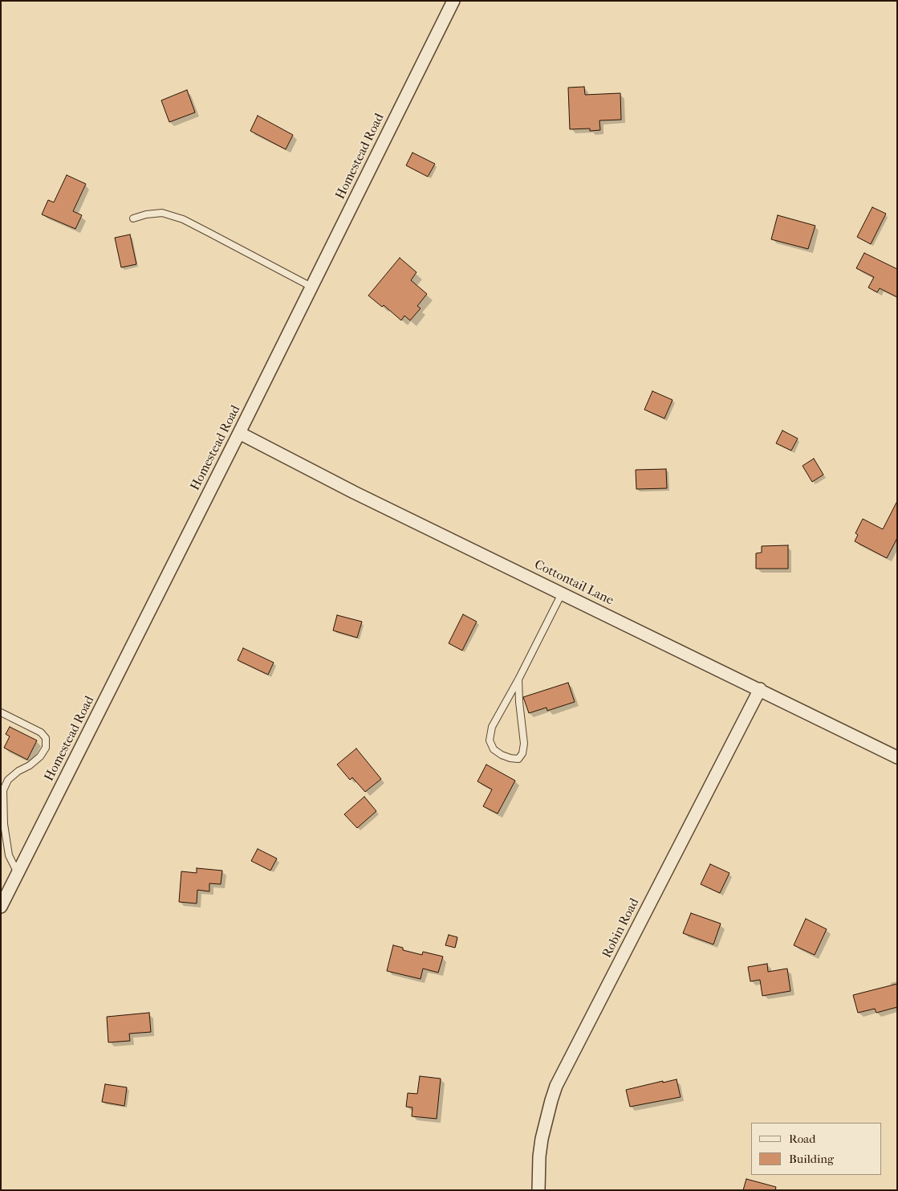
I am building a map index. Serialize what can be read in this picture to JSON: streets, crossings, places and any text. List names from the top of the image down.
{
  "streets": {
    "street": ["Homestead Road", "Cottontail Lane", "Robin Road"]
  },
  "crossings": [
    ["Homestead Road", "Cottontail Lane"],
    ["Cottontail Lane", "Robin Road"]
  ],
  "legend": ["Road", "Building"]
}
